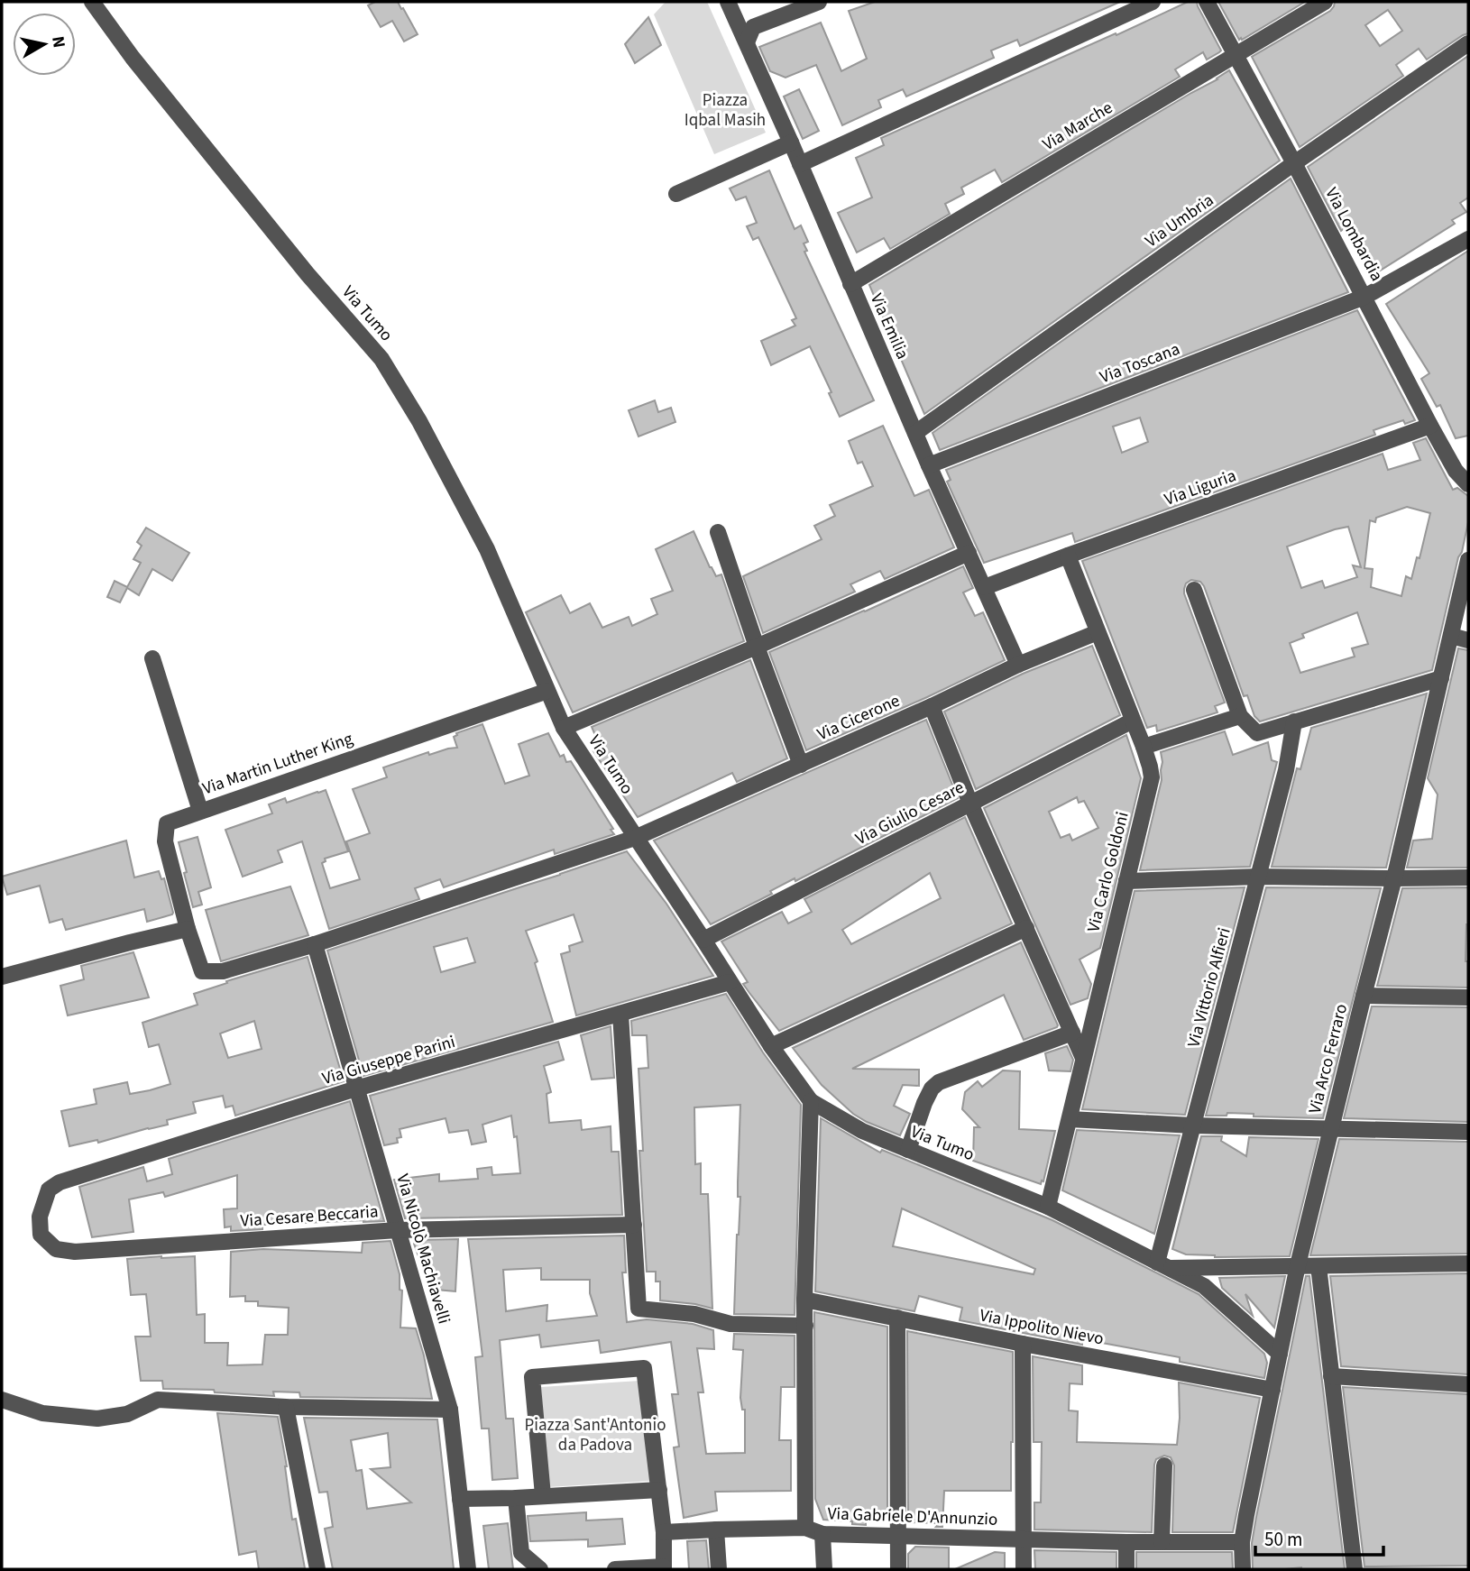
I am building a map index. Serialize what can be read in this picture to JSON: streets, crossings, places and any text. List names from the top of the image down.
{
  "streets": {
    "street": [
      "Via Marche",
      "Via Umbria",
      "Via Lombardia",
      "Via Tumo",
      "Via Emilia",
      "Via Toscana",
      "Via Liguria",
      "Via Cicerone",
      "Via Martin Luther King",
      "Via Giulio Cesare",
      "Via Carlo Goldoni",
      "Via Vittorio Alfieri",
      "Via Arco Ferraro",
      "Via Giuseppe Parini",
      "Via Cesare Beccaria",
      "Via Nicolò Machiavelli",
      "Via Ippolito Nievo",
      "Via Gabriele D'Annunzio"
    ]
  },
  "crossings": [
    ["Via Marche", "Via Lombardia"],
    ["Via Marche", "Via Emilia"],
    ["Via Umbria", "Via Lombardia"],
    ["Via Umbria", "Via Emilia"],
    ["Via Lombardia", "Via Toscana"],
    ["Via Lombardia", "Via Liguria"],
    ["Via Tumo", "Via Cicerone"],
    ["Via Tumo", "Via Martin Luther King"],
    ["Via Tumo", "Via Giulio Cesare"],
    ["Via Tumo", "Via Carlo Goldoni"],
    ["Via Tumo", "Via Vittorio Alfieri"],
    ["Via Tumo", "Via Arco Ferraro"],
    ["Via Tumo", "Via Giuseppe Parini"],
    ["Via Emilia", "Via Toscana"],
    ["Via Emilia", "Via Liguria"],
    ["Via Emilia", "Via Cicerone"],
    ["Via Liguria", "Via Carlo Goldoni"],
    ["Via Cicerone", "Via Martin Luther King"],
    ["Via Cicerone", "Via Carlo Goldoni"],
    ["Via Cicerone", "Via Nicolò Machiavelli"],
    ["Via Giulio Cesare", "Via Carlo Goldoni"],
    ["Via Arco Ferraro", "Via Ippolito Nievo"],
    ["Via Arco Ferraro", "Via Gabriele D'Annunzio"],
    ["Via Giuseppe Parini", "Via Cesare Beccaria"],
    ["Via Giuseppe Parini", "Via Nicolò Machiavelli"],
    ["Via Cesare Beccaria", "Via Nicolò Machiavelli"]
  ],
  "parks": ["Piazza Iqbal Masih", "Piazza Sant'Antonio da Padova"],
  "scale_bar": "50 m",
  "north": "right"
}
